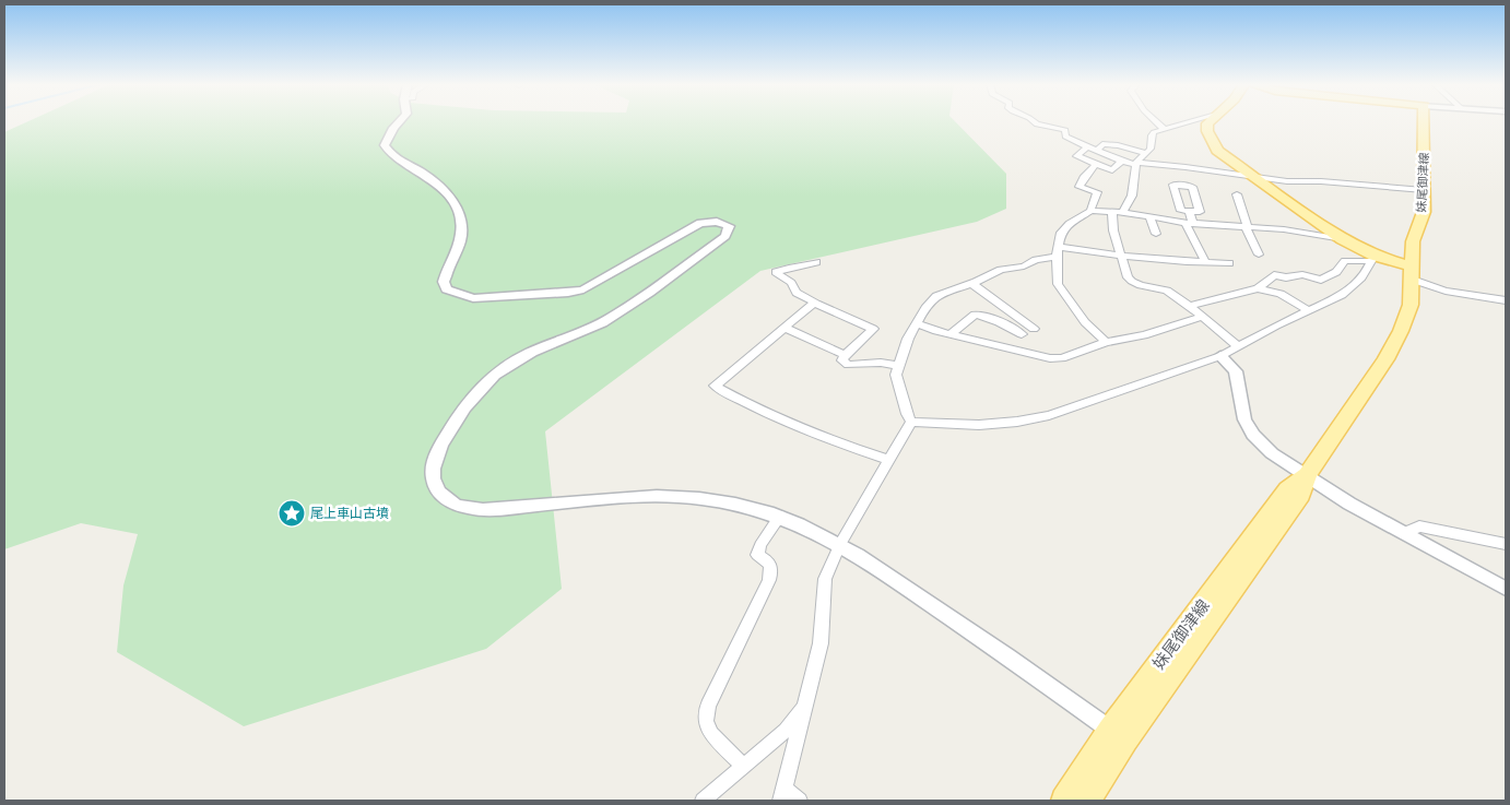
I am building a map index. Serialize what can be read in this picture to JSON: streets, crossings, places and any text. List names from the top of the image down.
{
  "streets": {
    "main road": ["妹尾御津線"]
  },
  "places": {
    "place": ["尾上車山古墳"]
  }
}
